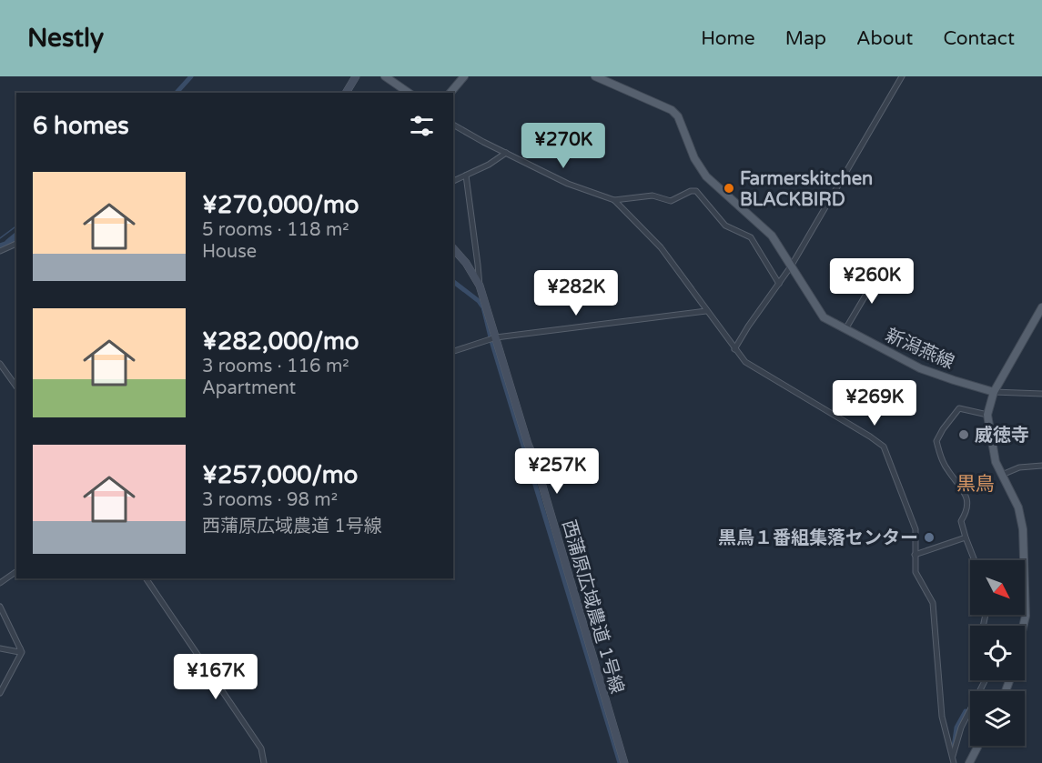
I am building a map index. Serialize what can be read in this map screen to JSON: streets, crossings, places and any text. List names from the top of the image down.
{
  "streets": {
    "main road": ["新潟燕線"],
    "street": ["西蒲原広域農道 1号線"]
  },
  "districts": ["黒鳥"],
  "places": ["Farmerskitchen BLACKBIRD", "威徳寺", "黒鳥１番組集落センター"],
  "north": "bottom right",
  "page": {
    "header": "Nestly",
    "nav": [
      "Home",
      "Map",
      "About",
      "Contact"
    ],
    "heading": "6 homes",
    "price": [
      "¥270K",
      "¥260K",
      "¥282K",
      "¥269K",
      "¥257K",
      "¥167K"
    ],
    "list": [
      {
        "name": "¥270,000/mo",
        "note": "5 rooms · 118 m² · House"
      },
      {
        "name": "¥282,000/mo",
        "note": "3 rooms · 116 m² · Apartment"
      },
      {
        "name": "¥257,000/mo",
        "note": "3 rooms · 98 m² · 西蒲原広域農道 1号線"
      }
    ]
  }
}
